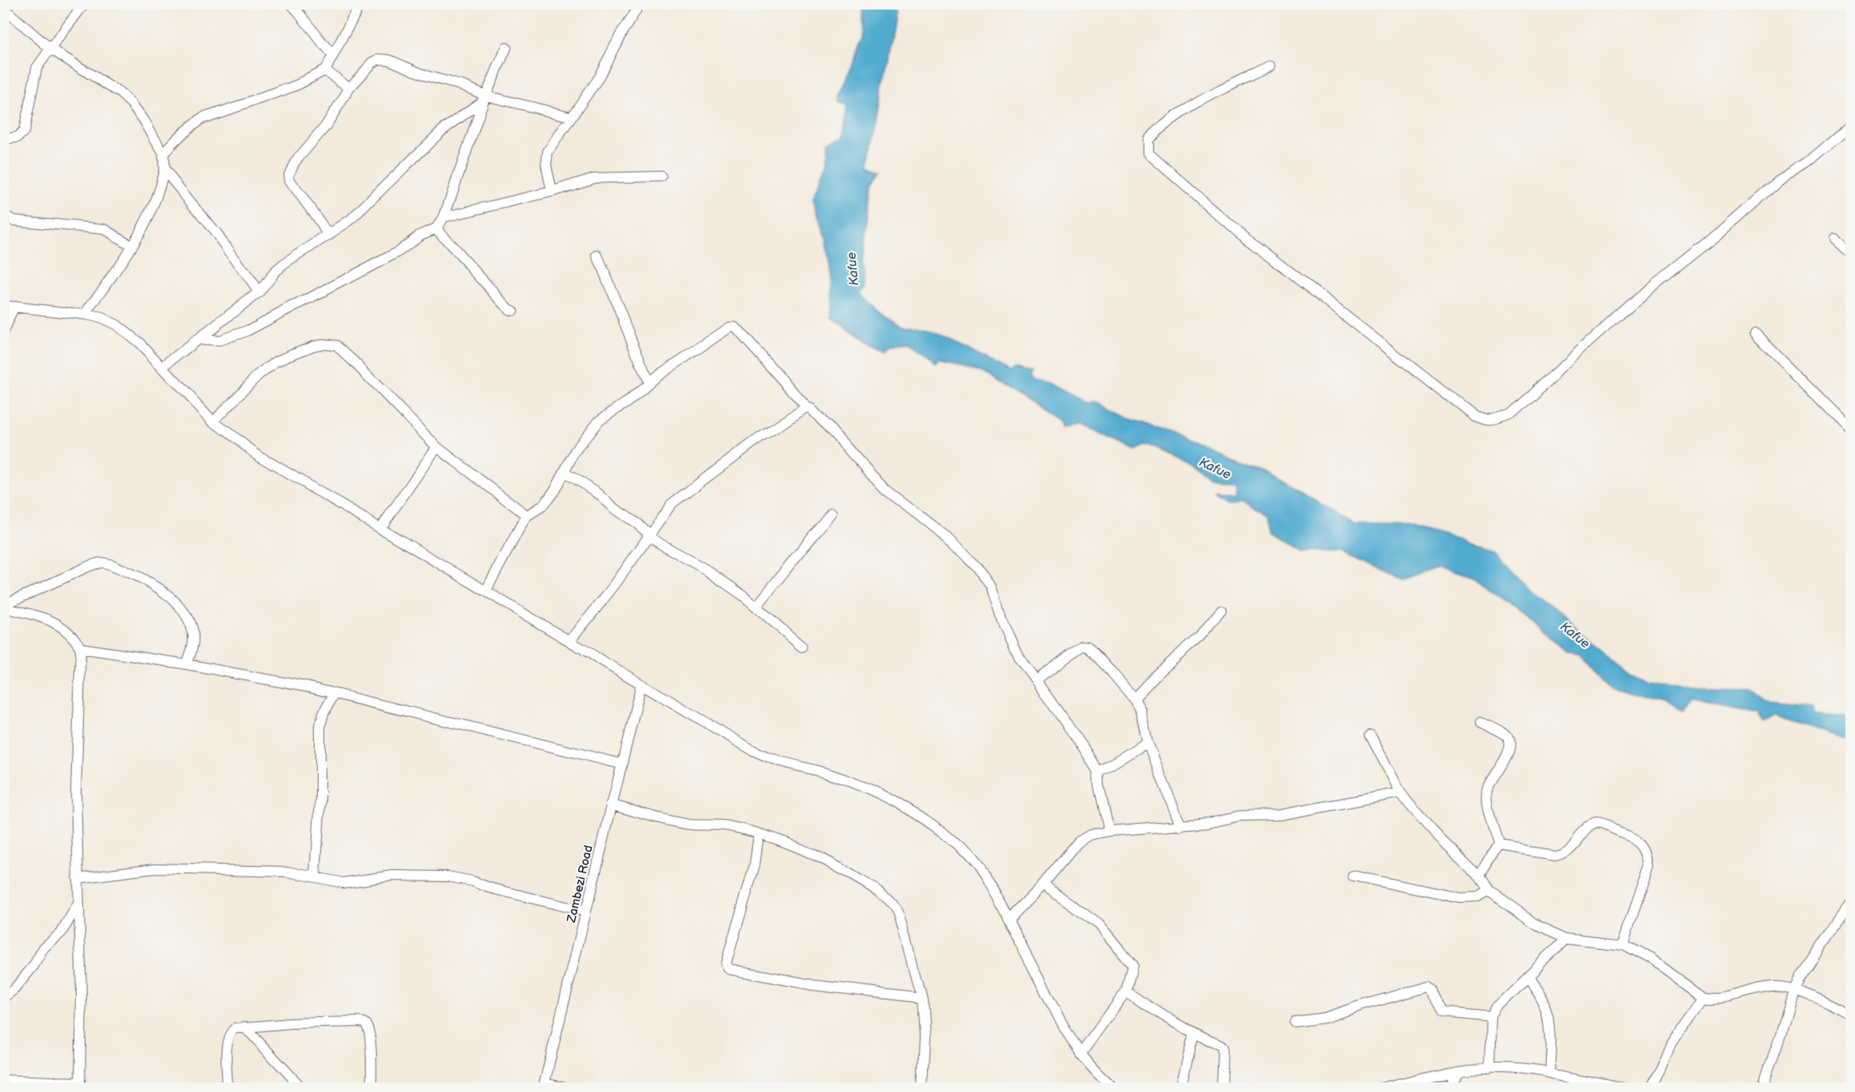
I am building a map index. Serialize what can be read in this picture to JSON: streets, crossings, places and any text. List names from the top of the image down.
{
  "streets": {
    "street": ["Zambezi Road"]
  },
  "water": ["Kafue"]
}
